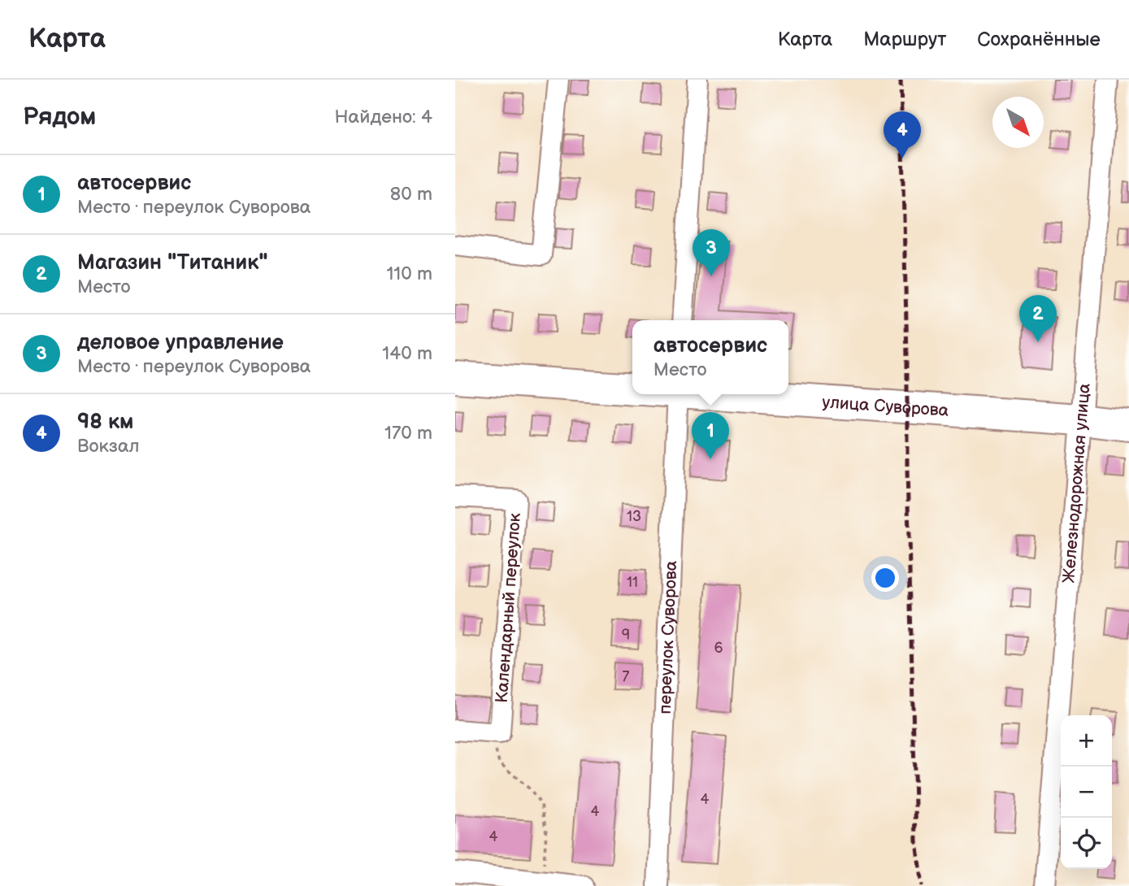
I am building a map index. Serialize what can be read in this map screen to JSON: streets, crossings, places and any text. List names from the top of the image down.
{
  "streets": {
    "main road": ["улица Суворова"],
    "street": ["Железнодорожная улица", "Календарный переулок", "переулок Суворова"]
  },
  "crossings": [
    ["улица Суворова", "Железнодорожная улица"]
  ],
  "house_numbers": [
    "13",
    "11",
    "9",
    "6",
    "7",
    "4",
    "4",
    "4"
  ],
  "north": "bottom right",
  "page": {
    "header": "Карта",
    "nav": ["Карта", "Маршрут", "Сохранённые"],
    "heading": ["Рядом", "Найдено: 4"],
    "pins": [
      "4",
      "3",
      "2",
      "1"
    ],
    "list": [
      {
        "mark": "1",
        "name": "автосервис",
        "note": "Место · переулок Суворова",
        "value": "80 m"
      },
      {
        "mark": "2",
        "name": "Магазин \"Титаник\"",
        "note": "Место",
        "value": "110 m"
      },
      {
        "mark": "3",
        "name": "деловое управление",
        "note": "Место · переулок Суворова",
        "value": "140 m"
      },
      {
        "mark": "4",
        "name": "98 км",
        "note": "Вокзал",
        "value": "170 m"
      }
    ],
    "popup": ["автосервис", "Место"],
    "map_buttons": ["+", "−"]
  }
}
